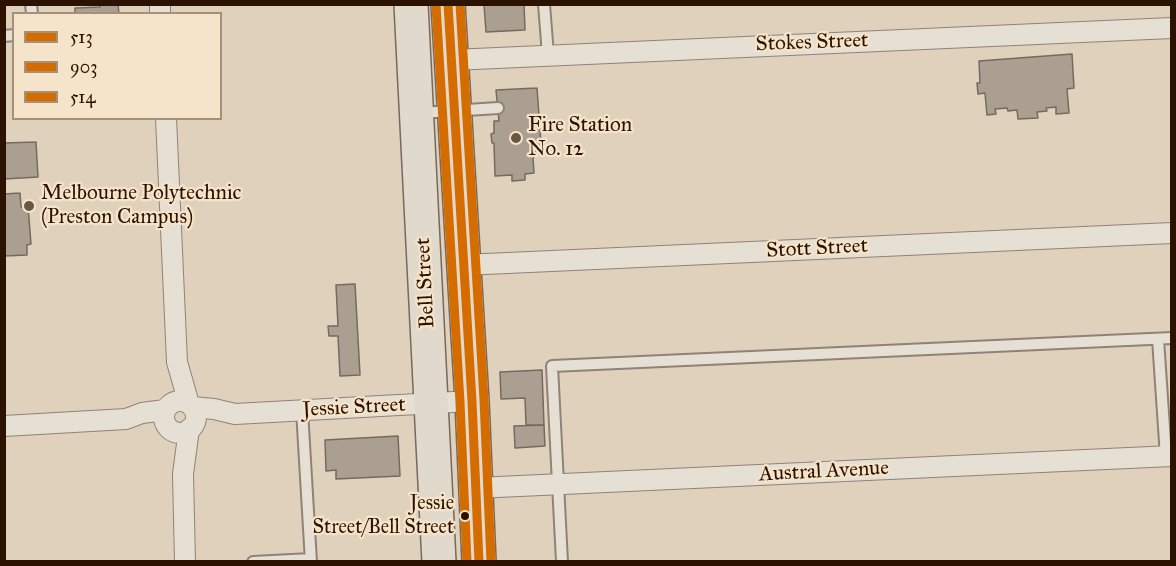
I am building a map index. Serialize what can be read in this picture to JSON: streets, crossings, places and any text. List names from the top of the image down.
{
  "streets": {
    "highway": ["Bell Street"],
    "street": [
      "Stokes Street",
      "Stott Street",
      "Jessie Street",
      "Austral Avenue"
    ]
  },
  "crossings": [
    ["Stokes Street", "Bell Street"],
    ["Stott Street", "Bell Street"],
    ["Bell Street", "Jessie Street"],
    ["Bell Street", "Austral Avenue"]
  ],
  "places": ["Fire Station No. 12", "Melbourne Polytechnic (Preston Campus)", "Jessie Street/Bell Street"],
  "lines": ["transit line 513", "transit line 514", "transit line 903"],
  "legend": ["513", "903", "514"]
}
